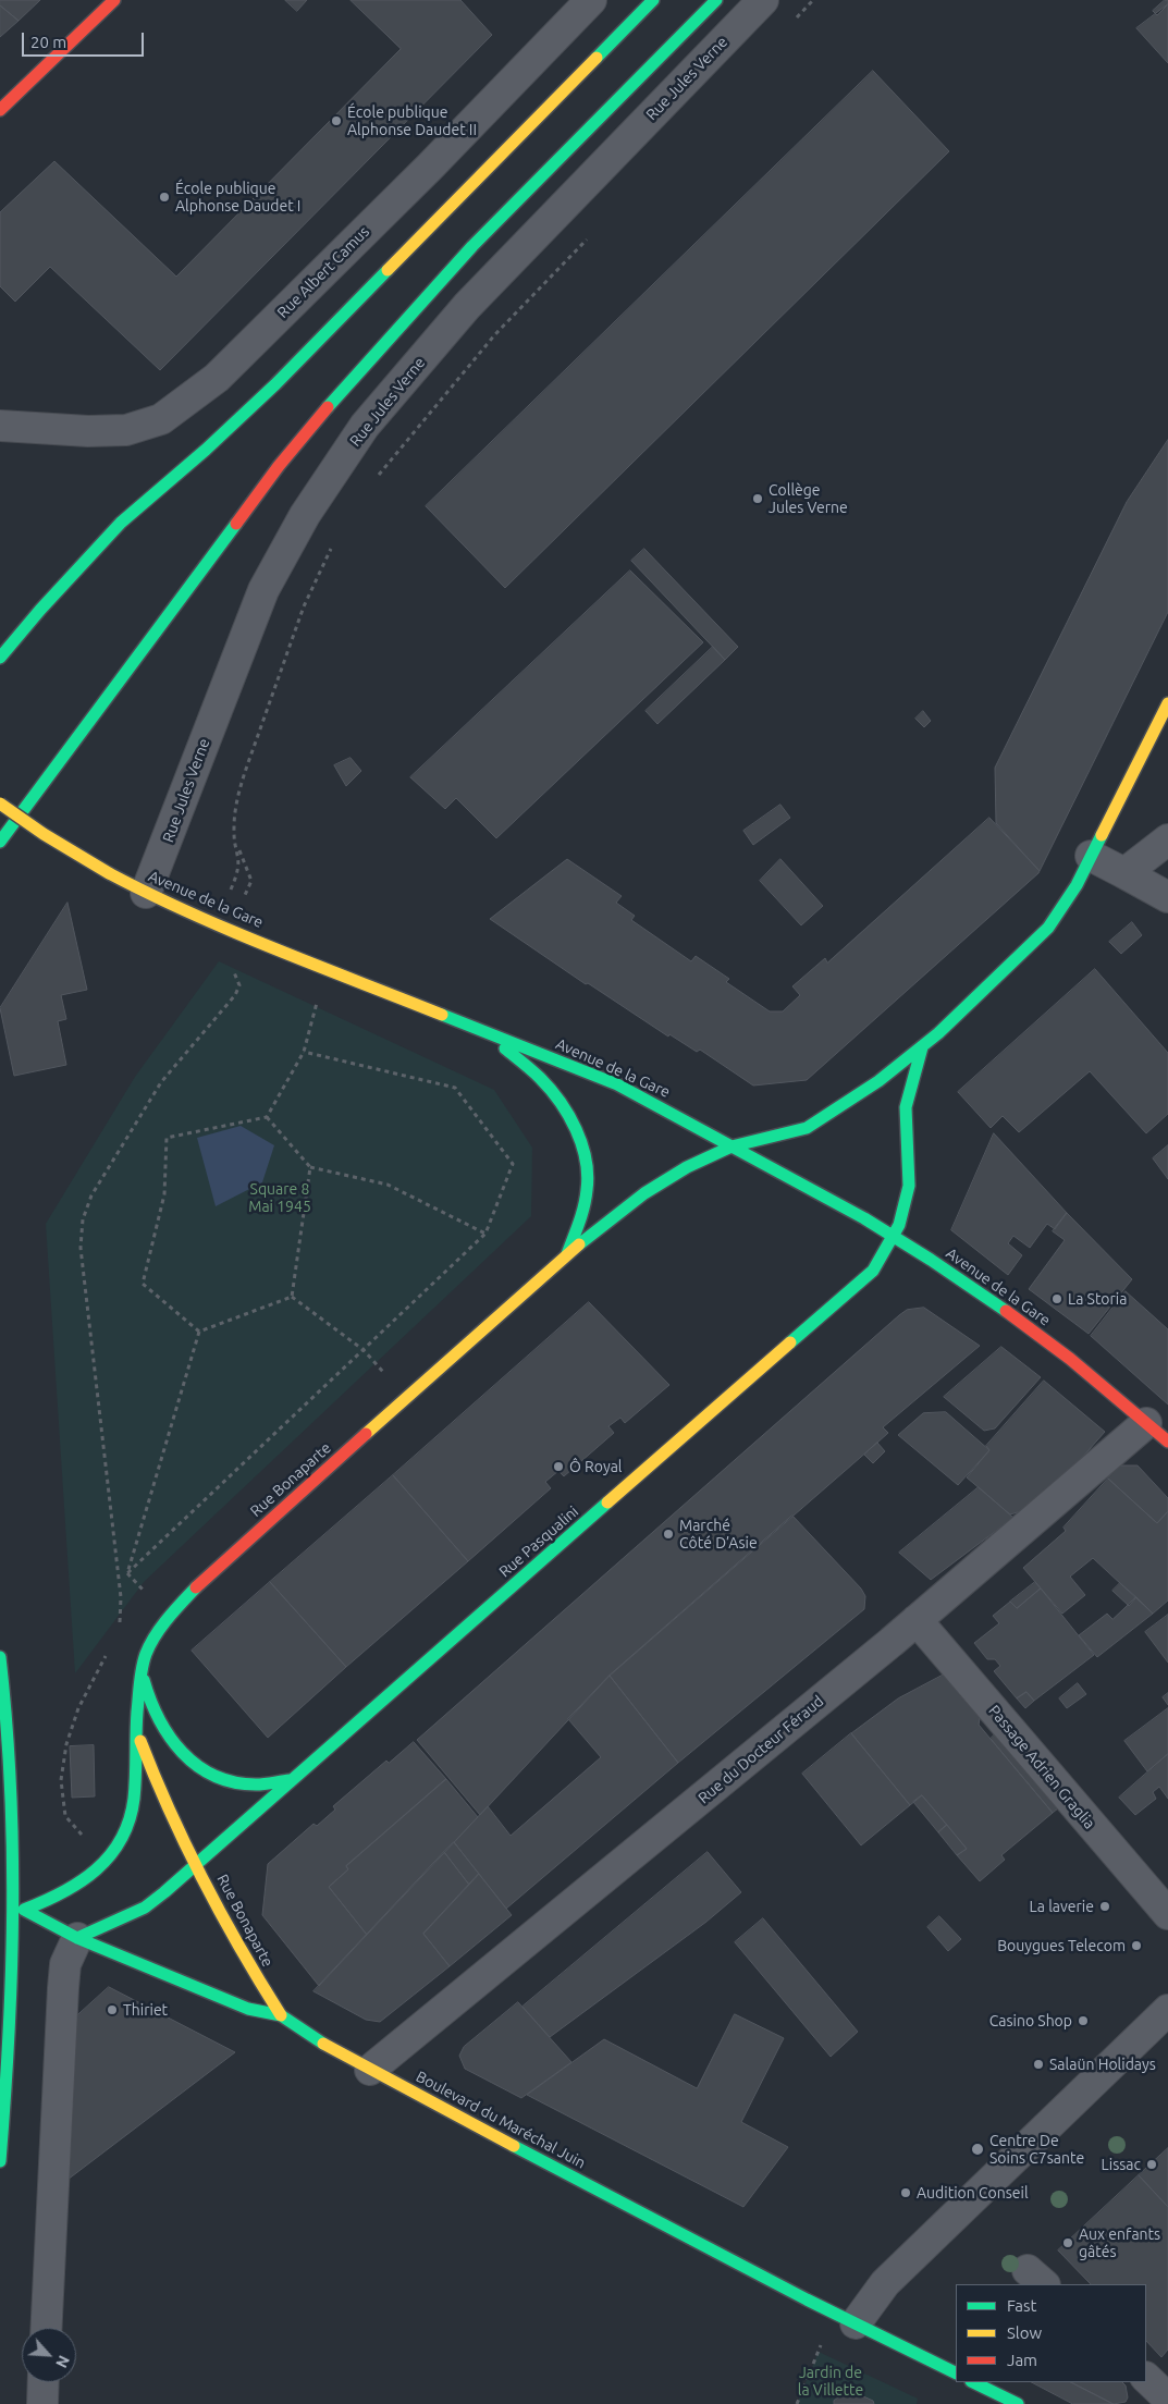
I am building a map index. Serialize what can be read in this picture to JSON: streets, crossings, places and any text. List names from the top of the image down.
{
  "streets": {
    "main road": [
      "Avenue de la Gare",
      "Rue Bonaparte",
      "Rue Pasqualini",
      "Boulevard du Maréchal Juin"
    ],
    "street": [
      "Rue Jules Verne",
      "Rue Albert Camus",
      "Rue du Docteur Féraud",
      "Passage Adrien Graglia"
    ]
  },
  "crossings": [
    ["Rue Jules Verne", "Avenue de la Gare"],
    ["Avenue de la Gare", "Rue Bonaparte"],
    ["Avenue de la Gare", "Rue Pasqualini"],
    ["Avenue de la Gare", "Rue du Docteur Féraud"],
    ["Rue Bonaparte", "Rue Pasqualini"],
    ["Rue Bonaparte", "Boulevard du Maréchal Juin"],
    ["Rue Pasqualini", "Boulevard du Maréchal Juin"],
    ["Rue du Docteur Féraud", "Passage Adrien Graglia"],
    ["Rue du Docteur Féraud", "Boulevard du Maréchal Juin"]
  ],
  "parks": ["Square 8 Mai 1945", "Jardin de la Villette"],
  "places": [
    "École publique Alphonse Daudet II",
    "École publique Alphonse Daudet I",
    "Collège Jules Verne",
    "La Storia",
    "Ô Royal",
    "Marché Côté D’Asie",
    "La laverie",
    "Bouygues Telecom",
    "Thiriet",
    "Casino Shop",
    "Salaün Holidays",
    "Centre De Soins C7sante",
    "Lissac",
    "Audition Conseil",
    "Aux enfants gâtés"
  ],
  "legend": ["Fast", "Slow", "Jam"],
  "scale_bar": "20 m",
  "north": "bottom right"
}
